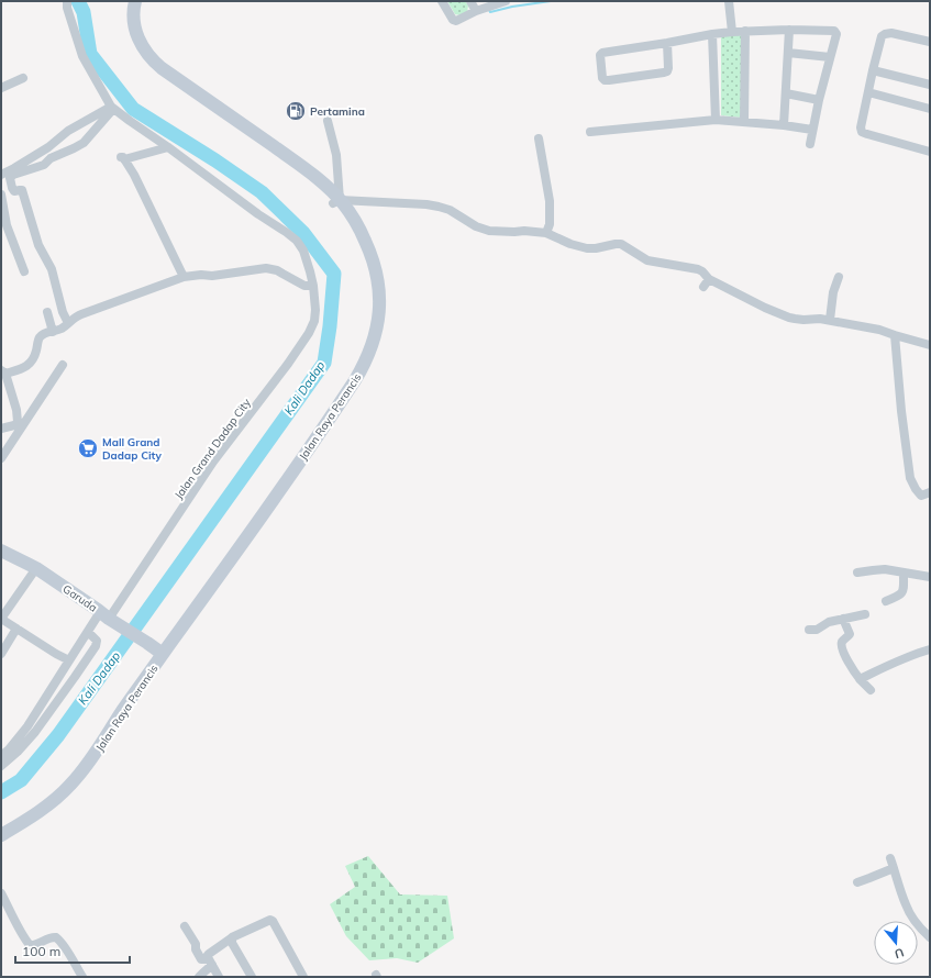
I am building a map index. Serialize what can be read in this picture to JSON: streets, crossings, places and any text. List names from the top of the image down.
{
  "streets": {
    "street": ["Jalan Raya Perancis", "Jalan Grand Dadap City", "Garuda"]
  },
  "crossings": [
    ["Jalan Raya Perancis", "Garuda"],
    ["Jalan Grand Dadap City", "Garuda"]
  ],
  "water": ["Kali Dadap"],
  "places": {
    "fuel station": ["Pertamina"],
    "supermarket": ["Mall Grand Dadap City"]
  },
  "scale_bar": "100 m",
  "north": "bottom"
}
